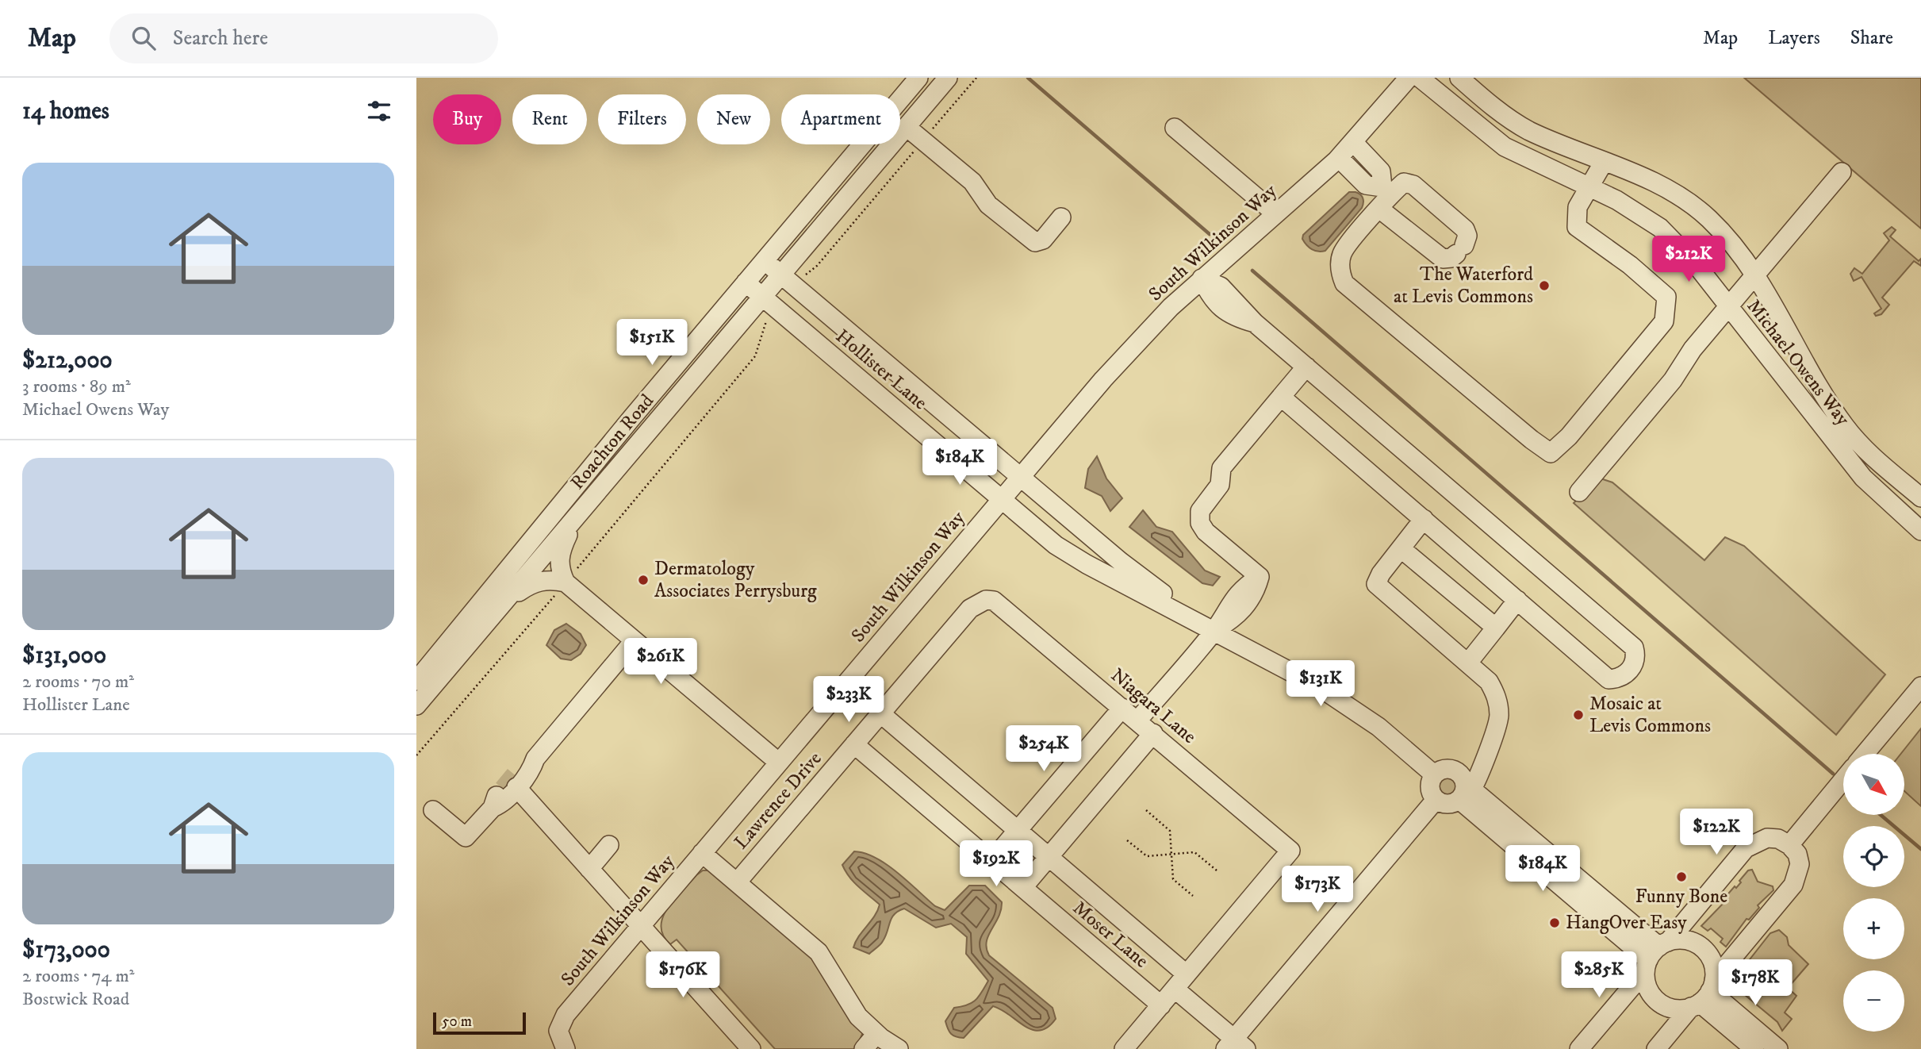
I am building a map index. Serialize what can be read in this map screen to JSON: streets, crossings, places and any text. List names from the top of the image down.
{
  "streets": {
    "street": [
      "South Wilkinson Way",
      "Michael Owens Way",
      "Hollister Lane",
      "Roachton Road",
      "Niagara Lane",
      "Lawrence Drive",
      "Moser Lane"
    ]
  },
  "crossings": [
    ["South Wilkinson Way", "Hollister Lane"],
    ["Hollister Lane", "Roachton Road"],
    ["Niagara Lane", "Lawrence Drive"],
    ["Niagara Lane", "Moser Lane"],
    ["Lawrence Drive", "Moser Lane"]
  ],
  "places": [
    "The Waterford at Levis Commons",
    "Dermatology Associates Perrysburg",
    "Mosaic at Levis Commons",
    "Funny Bone",
    "HangOver Easy"
  ],
  "scale_bar": "50 m",
  "north": "bottom right",
  "page": {
    "header": "Map",
    "search": "Search here",
    "nav": ["Map", "Layers", "Share"],
    "heading": "14 homes",
    "chip": [
      "Buy",
      "Rent",
      "Filters",
      "New",
      "Apartment"
    ],
    "list": [
      {
        "name": "$212,000",
        "note": "3 rooms · 89 m² · Michael Owens Way"
      },
      {
        "name": "$131,000",
        "note": "2 rooms · 70 m² · Hollister Lane"
      },
      {
        "name": "$173,000",
        "note": "2 rooms · 74 m² · Bostwick Road"
      }
    ],
    "price": [
      "$212K",
      "$151K",
      "$184K",
      "$261K",
      "$131K",
      "$233K",
      "$254K",
      "$122K",
      "$192K",
      "$184K",
      "$173K",
      "$176K",
      "$285K",
      "$178K"
    ],
    "map_buttons": ["+", "−"],
    "scale": "50 m"
  }
}
